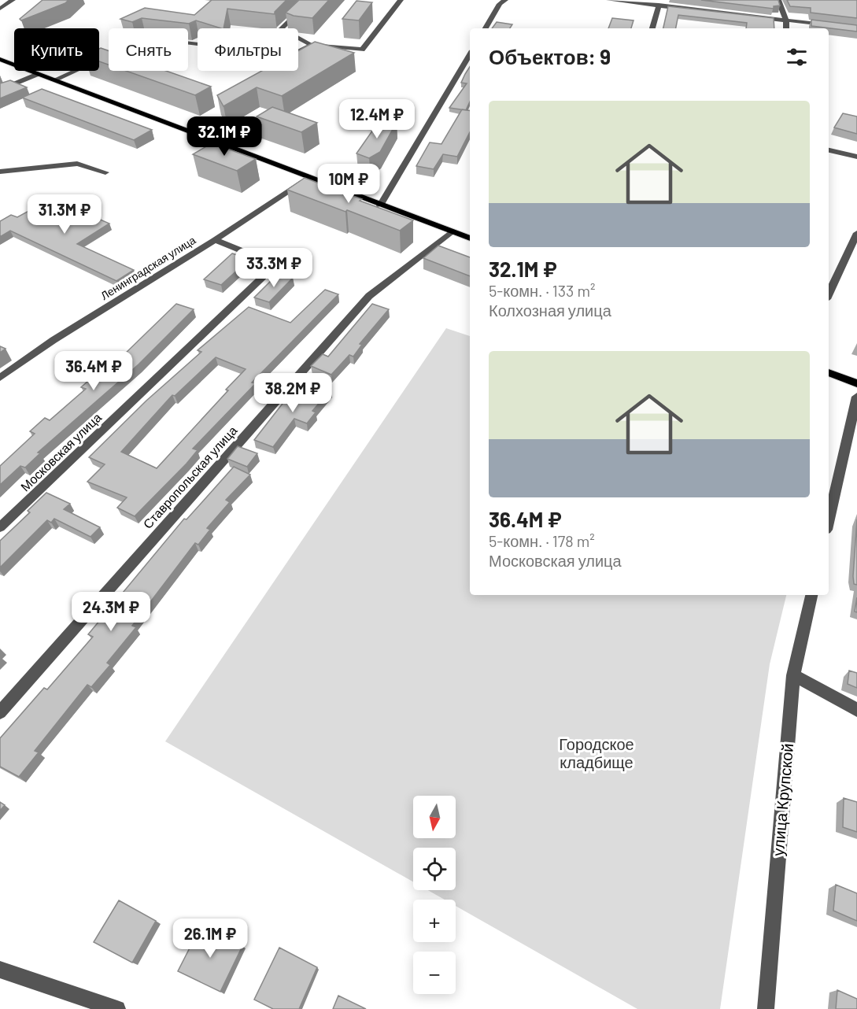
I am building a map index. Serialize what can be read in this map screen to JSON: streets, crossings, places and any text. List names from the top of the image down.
{
  "streets": {
    "street": [
      "Ленинградская улица",
      "Московская улица",
      "Ставропольская улица",
      "улица Крупской"
    ]
  },
  "crossings": [
    ["Ленинградская улица", "Московская улица"]
  ],
  "parks": ["Городское кладбище"],
  "north": "bottom",
  "page": {
    "chip": ["Купить", "Снять", "Фильтры"],
    "heading": "Объектов: 9",
    "list": [
      {
        "name": "32.1M ₽",
        "note": "5-комн. · 133 m² · Колхозная улица"
      },
      {
        "name": "36.4M ₽",
        "note": "5-комн. · 178 m² · Московская улица"
      }
    ],
    "price": [
      "12.4M ₽",
      "32.1M ₽",
      "10M ₽",
      "31.3M ₽",
      "33.3M ₽",
      "36.4M ₽",
      "38.2M ₽",
      "24.3M ₽",
      "26.1M ₽"
    ],
    "map_buttons": ["+", "−"]
  }
}
